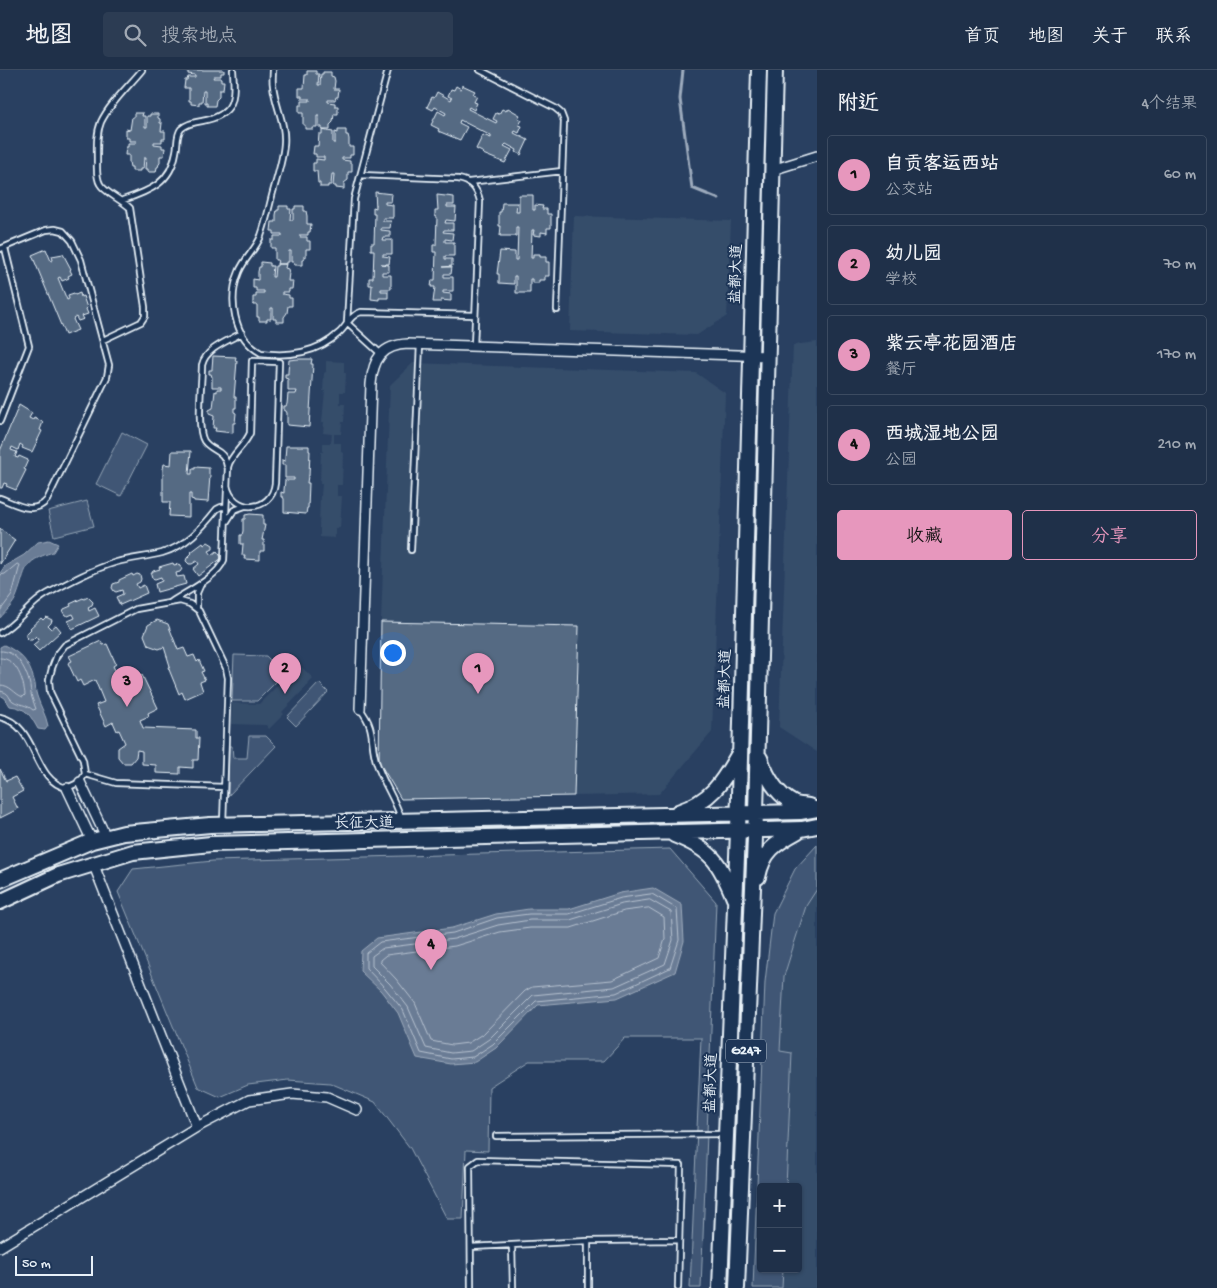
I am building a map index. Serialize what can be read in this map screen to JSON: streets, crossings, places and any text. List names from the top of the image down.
{
  "streets": {
    "main road": ["盐都大道", "长征大道", "G247"]
  },
  "crossings": [
    ["盐都大道", "长征大道"],
    ["长征大道", "G247"]
  ],
  "scale_bar": "50 m",
  "page": {
    "header": "地图",
    "search": "搜索地点",
    "nav": [
      "首页",
      "地图",
      "关于",
      "联系"
    ],
    "heading": ["附近", "4个结果"],
    "list": [
      {
        "mark": "1",
        "name": "自贡客运西站",
        "note": "公交站",
        "value": "60 m"
      },
      {
        "mark": "2",
        "name": "幼儿园",
        "note": "学校",
        "value": "70 m"
      },
      {
        "mark": "3",
        "name": "紫云亭花园酒店",
        "note": "餐厅",
        "value": "170 m"
      },
      {
        "mark": "4",
        "name": "西城湿地公园",
        "note": "公园",
        "value": "210 m"
      }
    ],
    "buttons": ["收藏", "分享"],
    "pins": [
      "1",
      "2",
      "3",
      "4"
    ],
    "map_buttons": ["+", "−"],
    "scale": "50 m"
  }
}
